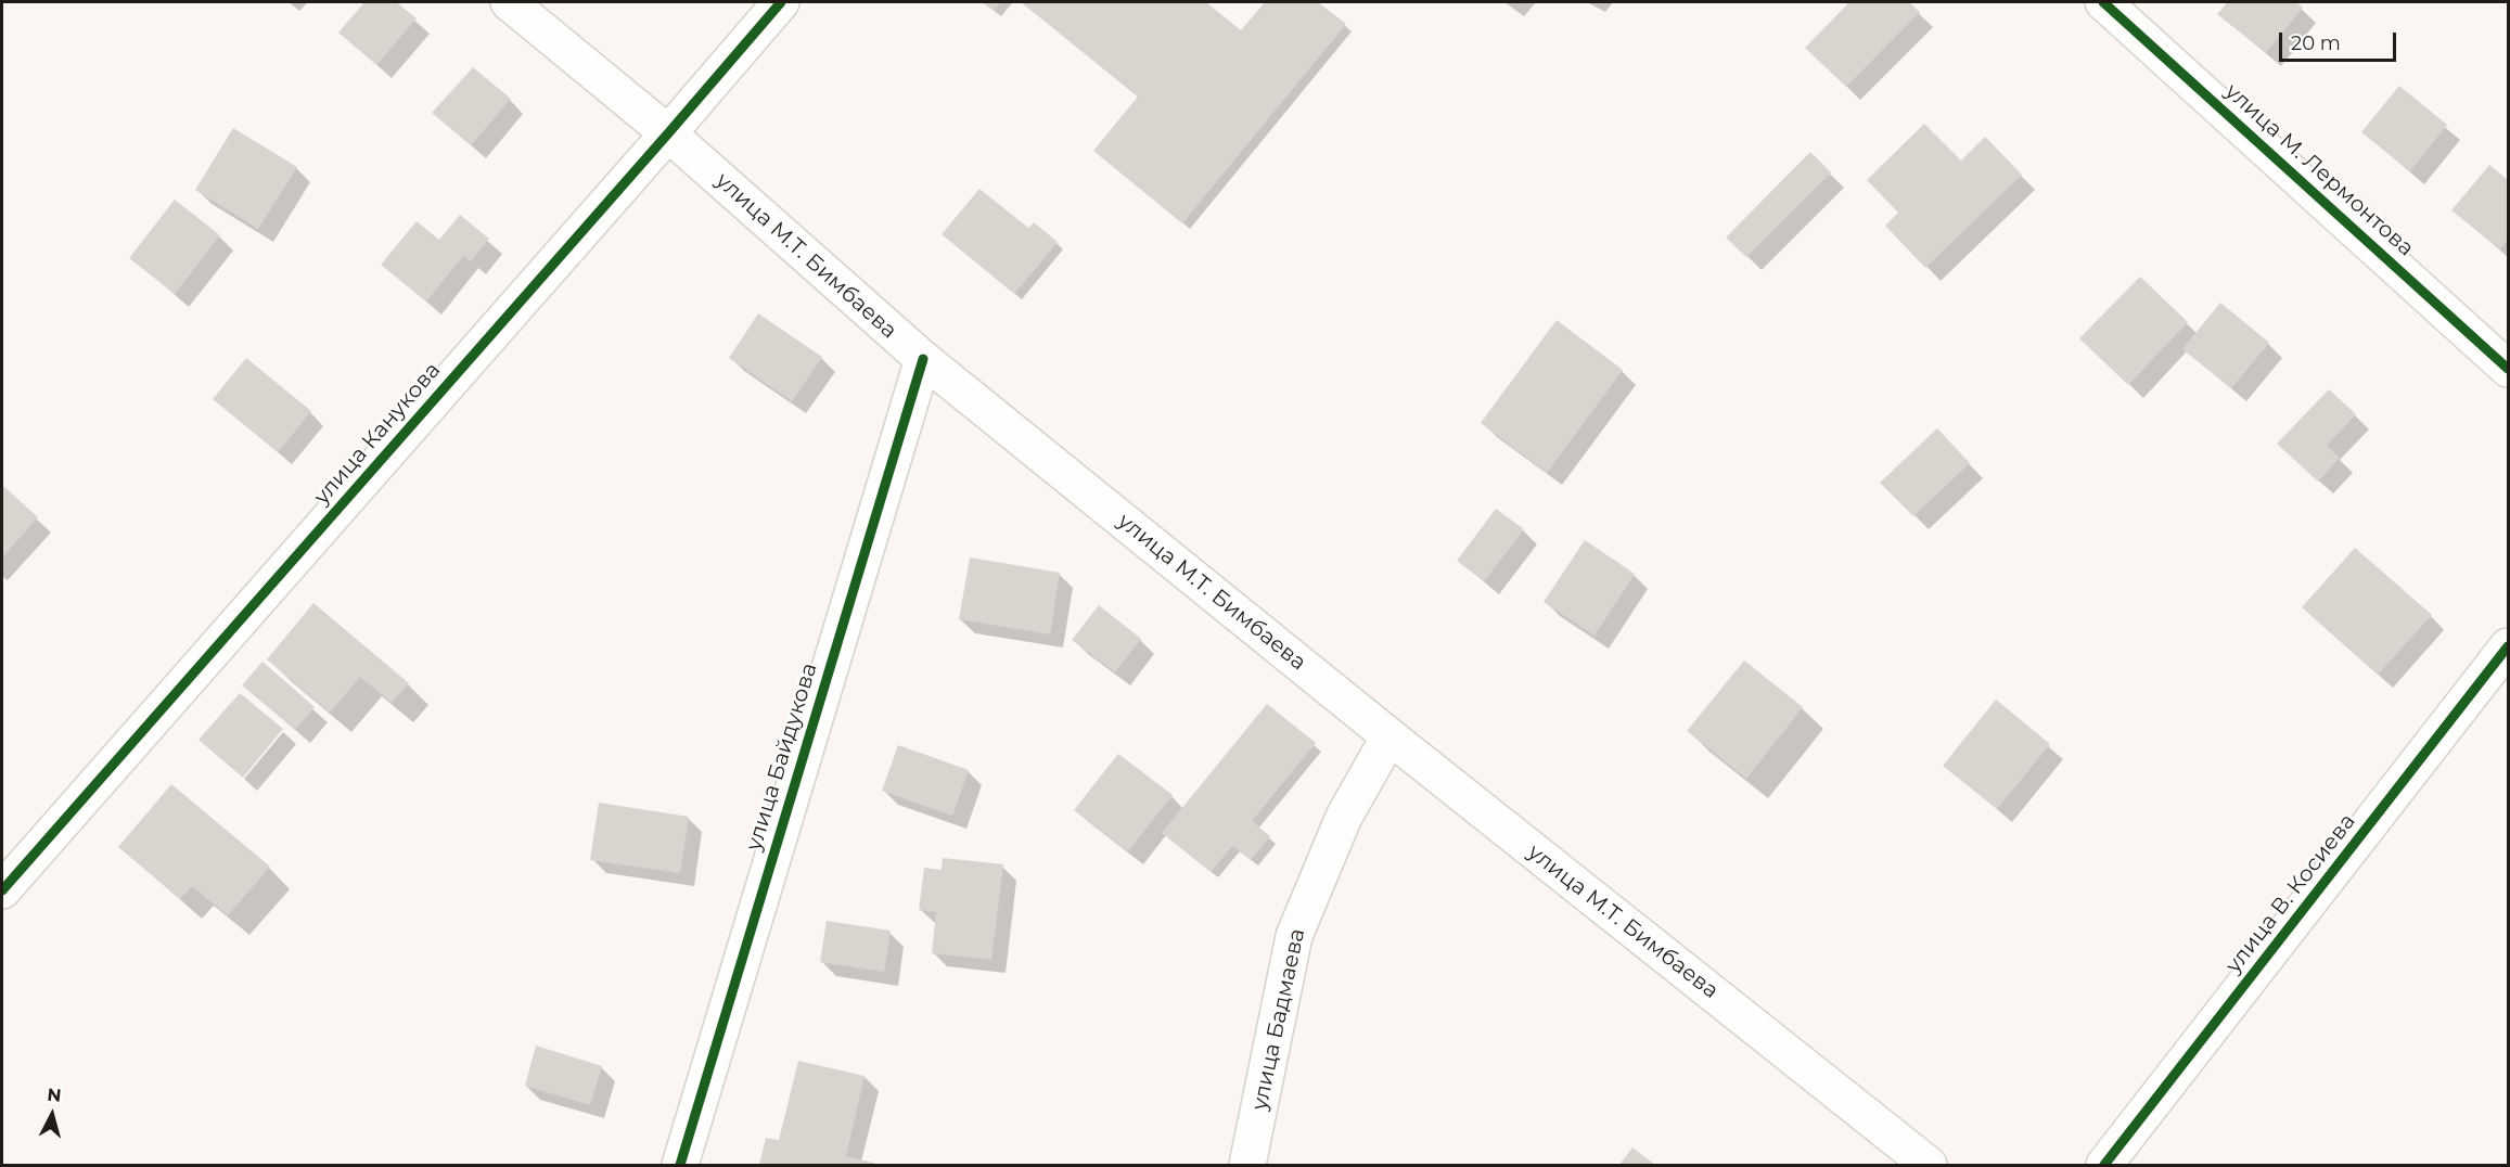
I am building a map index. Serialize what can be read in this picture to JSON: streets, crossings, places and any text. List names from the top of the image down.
{
  "streets": {
    "street": [
      "улица М. Лермонтова",
      "улица М.Т. Бимбаева",
      "улица Канукова",
      "улица Байдукова",
      "улица В. Косиева",
      "улица Бадмаева"
    ]
  },
  "crossings": [
    ["улица М.Т. Бимбаева", "улица Канукова"],
    ["улица М.Т. Бимбаева", "улица Байдукова"],
    ["улица М.Т. Бимбаева", "улица Бадмаева"]
  ],
  "scale_bar": "20 m",
  "north": "top"
}
